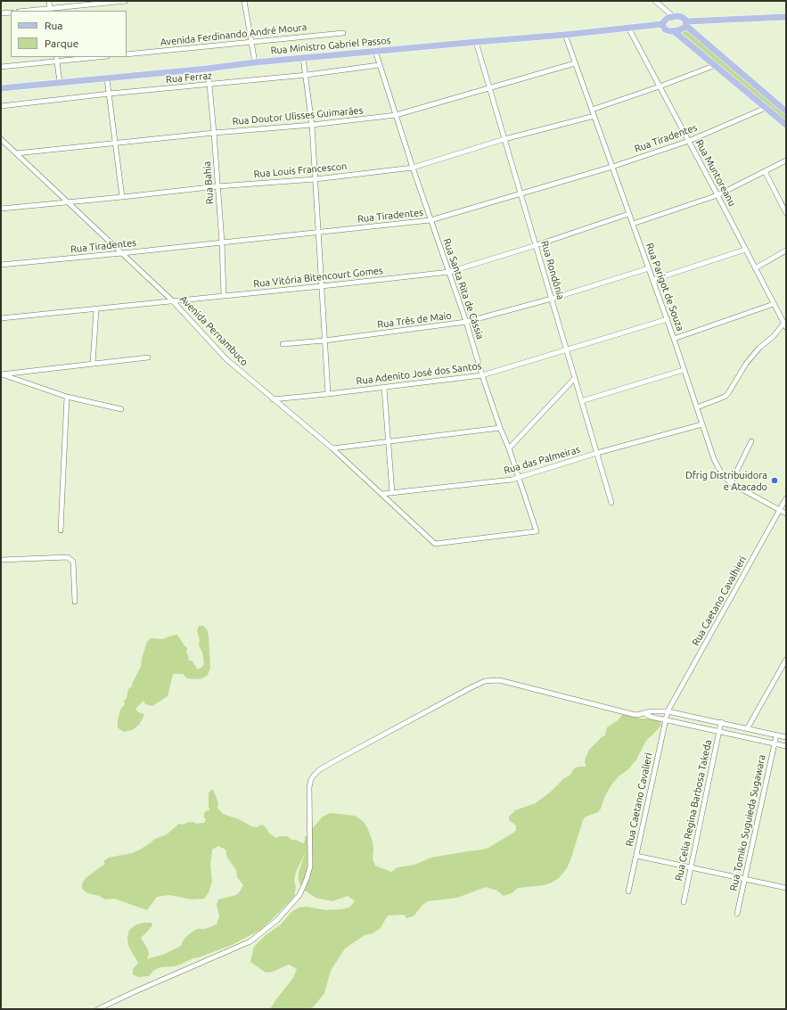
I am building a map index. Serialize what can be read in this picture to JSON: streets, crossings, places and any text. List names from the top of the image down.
{
  "streets": {
    "main road": ["Rua Ministro Gabriel Passos"],
    "street": [
      "Avenida Ferdinando André Moura",
      "Rua Ferraz",
      "Rua Doutor Ulisses Guimarães",
      "Rua Tiradentes",
      "Rua Louis Francescon",
      "Rua Muntoreanu",
      "Rua Bahia",
      "Rua Rondônia",
      "Rua Vitória Bitencourt Gomes",
      "Rua Parigot de Souza",
      "Rua Santa Rita de Cássia",
      "Rua Três de Maio",
      "Avenida Pernambuco",
      "Rua Adenito José dos Santos",
      "Rua das Palmeiras",
      "Rua Caetano Cavalhieri",
      "Rua Caetano Cavalieri",
      "Rua Celia Regina Barbosa Takeda",
      "Rua Tomiko Suguieda Sugawara"
    ]
  },
  "crossings": [
    ["Rua Ministro Gabriel Passos", "Rua Muntoreanu"],
    ["Rua Ministro Gabriel Passos", "Rua Bahia"],
    ["Rua Ministro Gabriel Passos", "Rua Rondônia"],
    ["Rua Ministro Gabriel Passos", "Rua Parigot de Souza"],
    ["Rua Ministro Gabriel Passos", "Rua Santa Rita de Cássia"],
    ["Rua Ferraz", "Rua Bahia"],
    ["Rua Ferraz", "Rua Santa Rita de Cássia"],
    ["Rua Doutor Ulisses Guimarães", "Rua Bahia"],
    ["Rua Doutor Ulisses Guimarães", "Rua Rondônia"],
    ["Rua Doutor Ulisses Guimarães", "Rua Parigot de Souza"],
    ["Rua Doutor Ulisses Guimarães", "Rua Santa Rita de Cássia"],
    ["Rua Doutor Ulisses Guimarães", "Avenida Pernambuco"],
    ["Rua Tiradentes", "Rua Muntoreanu"],
    ["Rua Tiradentes", "Rua Bahia"],
    ["Rua Tiradentes", "Rua Rondônia"],
    ["Rua Tiradentes", "Rua Parigot de Souza"],
    ["Rua Tiradentes", "Rua Santa Rita de Cássia"],
    ["Rua Tiradentes", "Avenida Pernambuco"],
    ["Rua Louis Francescon", "Rua Bahia"],
    ["Rua Louis Francescon", "Rua Rondônia"],
    ["Rua Louis Francescon", "Rua Parigot de Souza"],
    ["Rua Louis Francescon", "Rua Santa Rita de Cássia"],
    ["Rua Louis Francescon", "Avenida Pernambuco"],
    ["Rua Bahia", "Rua Vitória Bitencourt Gomes"],
    ["Rua Rondônia", "Rua Vitória Bitencourt Gomes"],
    ["Rua Rondônia", "Rua Três de Maio"],
    ["Rua Rondônia", "Rua Adenito José dos Santos"],
    ["Rua Rondônia", "Rua das Palmeiras"],
    ["Rua Vitória Bitencourt Gomes", "Rua Parigot de Souza"],
    ["Rua Vitória Bitencourt Gomes", "Rua Santa Rita de Cássia"],
    ["Rua Vitória Bitencourt Gomes", "Avenida Pernambuco"],
    ["Rua Parigot de Souza", "Rua Três de Maio"],
    ["Rua Parigot de Souza", "Rua Adenito José dos Santos"],
    ["Rua Parigot de Souza", "Rua das Palmeiras"],
    ["Rua Parigot de Souza", "Rua Caetano Cavalhieri"],
    ["Rua Santa Rita de Cássia", "Rua Três de Maio"],
    ["Rua Santa Rita de Cássia", "Avenida Pernambuco"],
    ["Rua Santa Rita de Cássia", "Rua Adenito José dos Santos"],
    ["Rua Santa Rita de Cássia", "Rua das Palmeiras"],
    ["Avenida Pernambuco", "Rua Adenito José dos Santos"],
    ["Avenida Pernambuco", "Rua das Palmeiras"],
    ["Rua Caetano Cavalhieri", "Rua Caetano Cavalieri"]
  ],
  "places": ["Dfrig Distribuidora e Atacado"],
  "legend": ["Rua", "Parque"]
}
